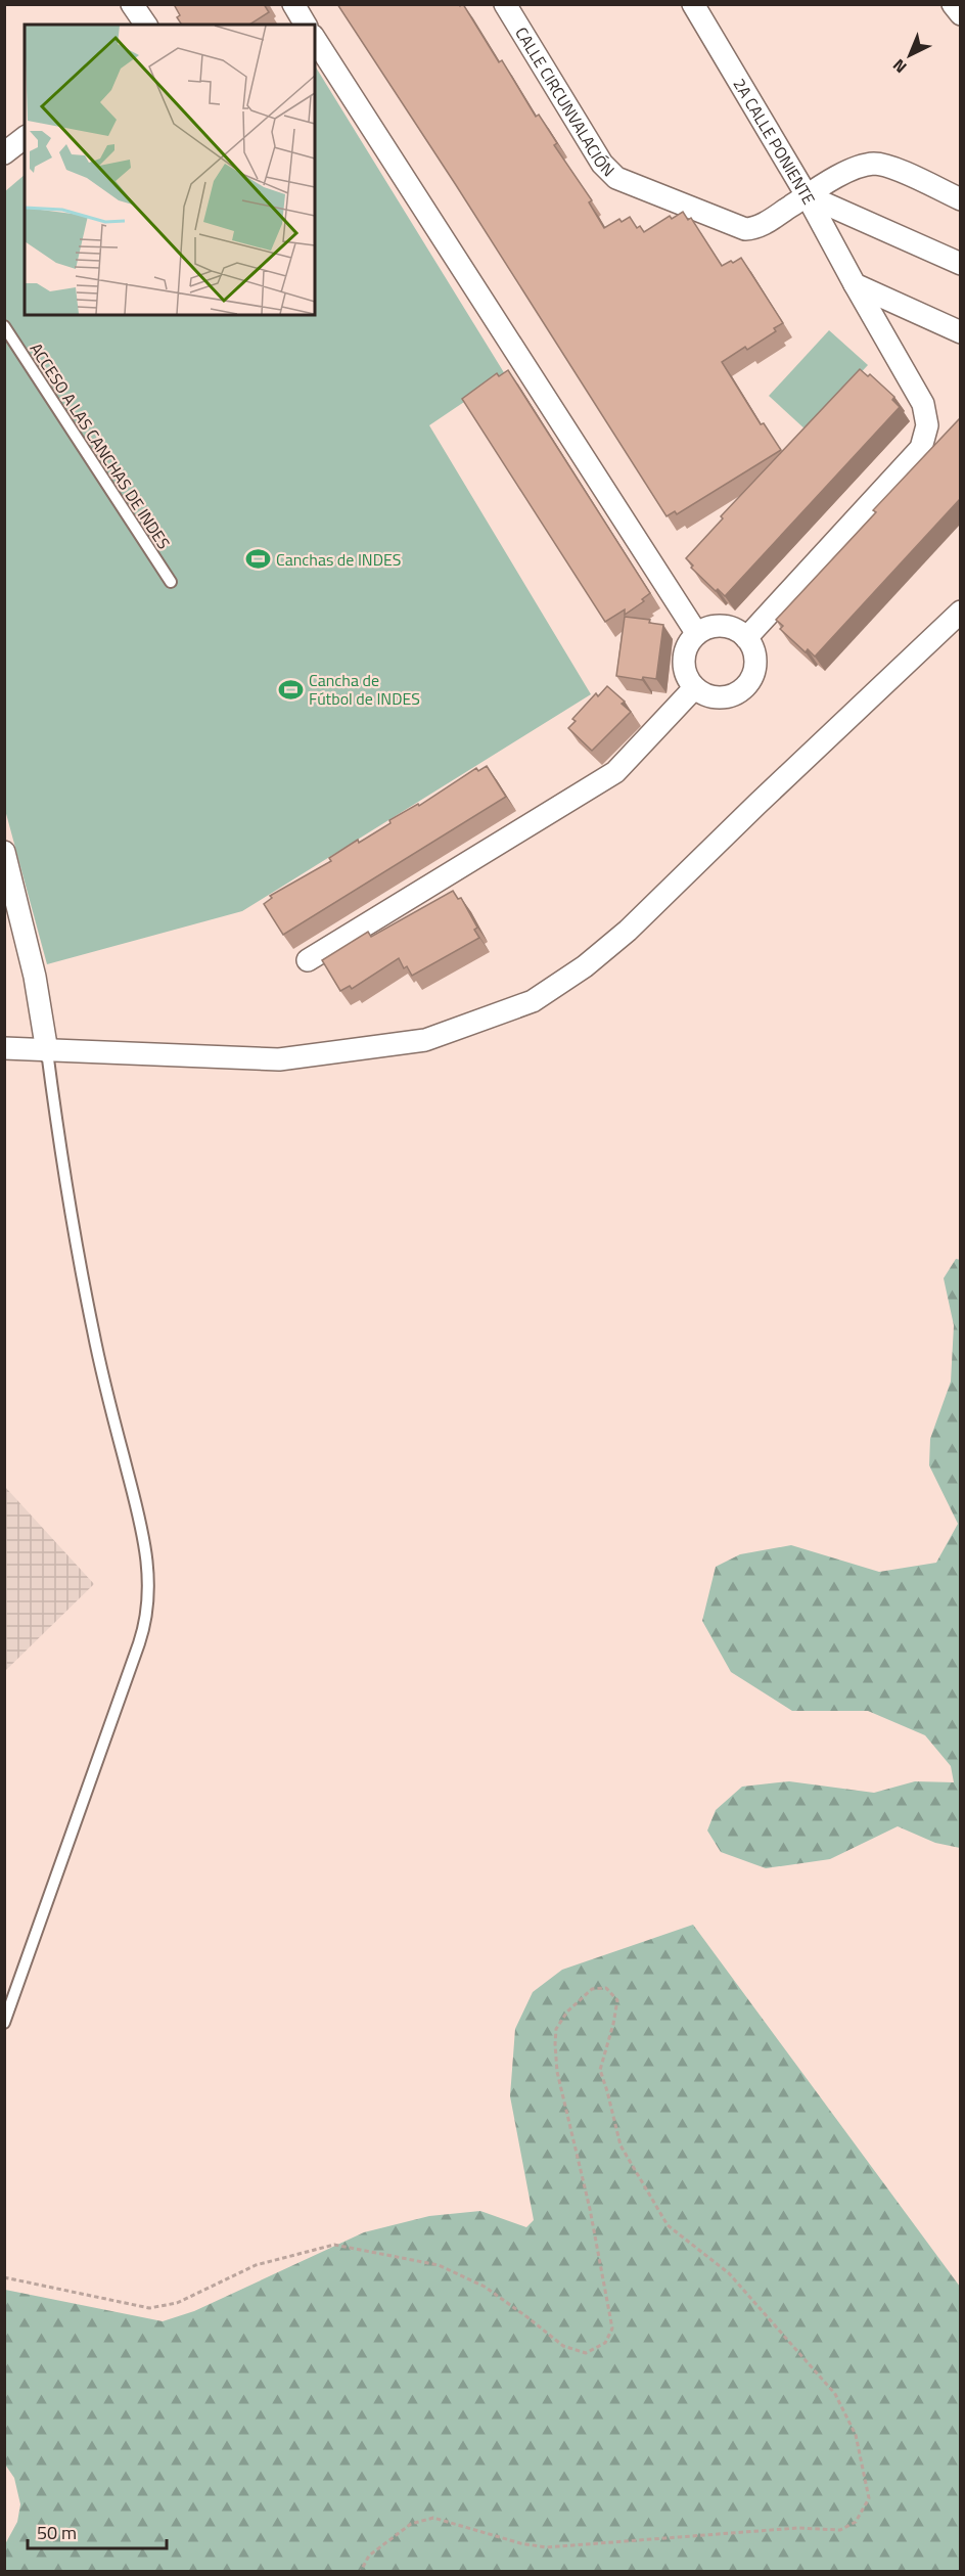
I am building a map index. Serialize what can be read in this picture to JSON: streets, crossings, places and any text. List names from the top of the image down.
{
  "streets": {
    "street": ["CALLE CIRCUNVALACIÓN", "2A CALLE PONIENTE"],
    "lane": ["ACCESO A LAS CANCHAS DE INDES"]
  },
  "crossings": [
    ["CALLE CIRCUNVALACIÓN", "2A CALLE PONIENTE"]
  ],
  "places": {
    "sports": ["Canchas de INDES", "Cancha de Fútbol de INDES"]
  },
  "scale_bar": "50 m",
  "north": "bottom left"
}
